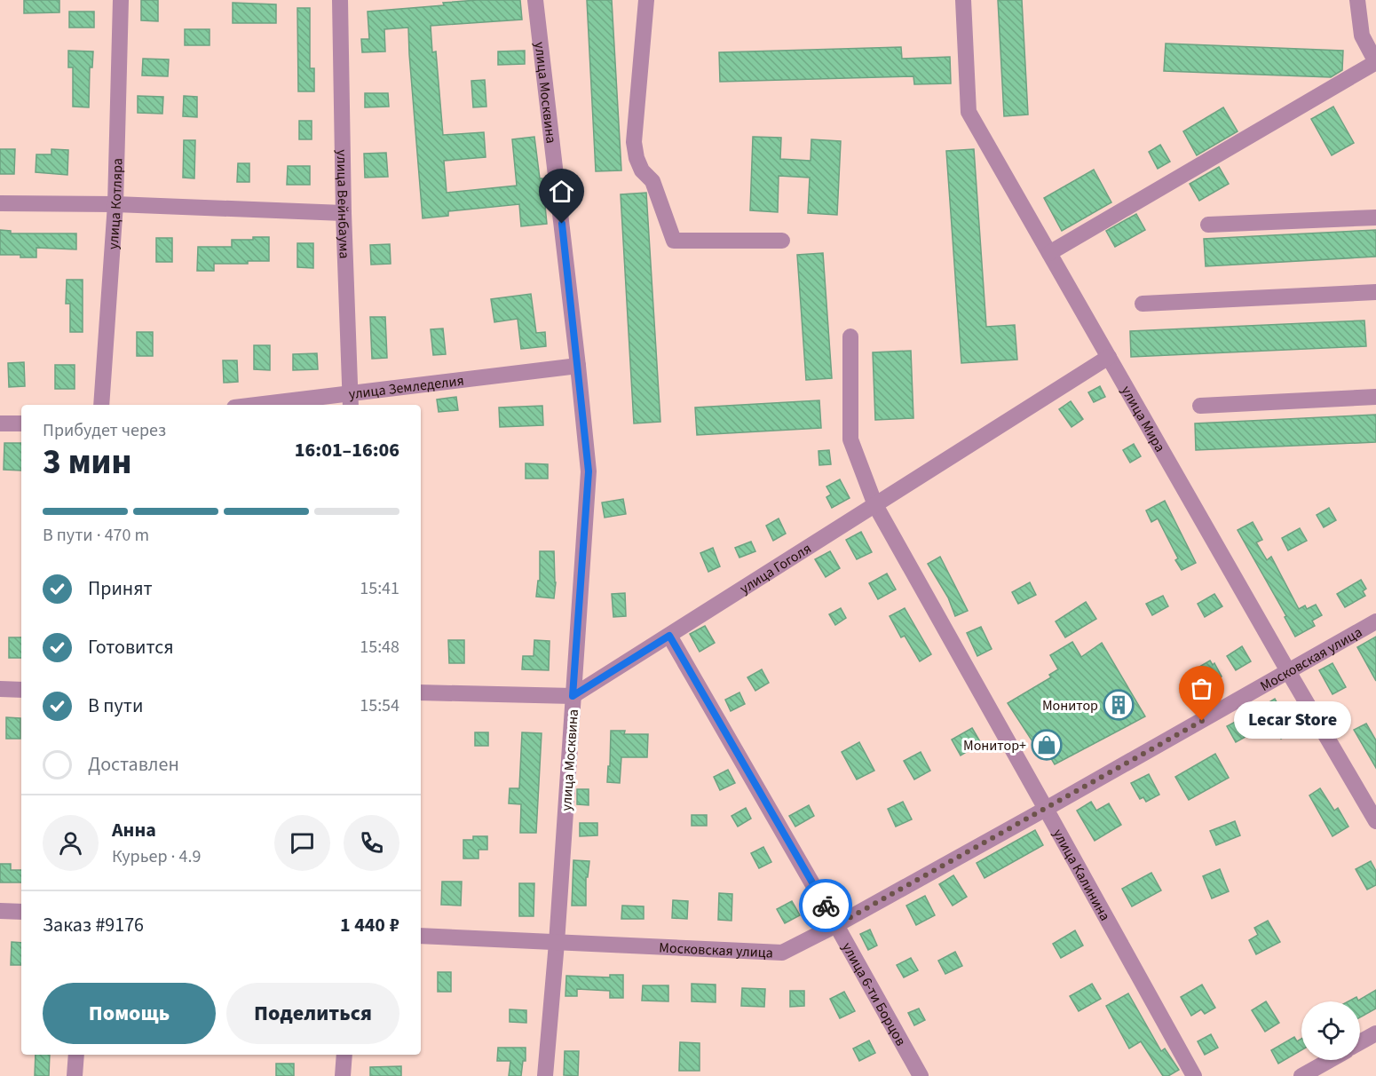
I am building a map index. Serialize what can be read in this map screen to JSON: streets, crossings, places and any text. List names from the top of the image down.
{
  "streets": {
    "street": [
      "улица Москвина",
      "улица Котляра",
      "улица Вейнбаума",
      "улица Земледелия",
      "улица Мира",
      "улица Гоголя",
      "Московская улица",
      "улица Калинина",
      "улица 6-ти Борцов"
    ]
  },
  "crossings": [
    ["улица Москвина", "улица Земледелия"],
    ["улица Москвина", "улица Гоголя"],
    ["улица Москвина", "Московская улица"],
    ["улица Вейнбаума", "улица Земледелия"],
    ["улица Мира", "улица Гоголя"],
    ["улица Мира", "Московская улица"],
    ["улица Гоголя", "улица Калинина"],
    ["улица Гоголя", "улица 6-ти Борцов"],
    ["Московская улица", "улица Калинина"],
    ["Московская улица", "улица 6-ти Борцов"]
  ],
  "places": {
    "building": ["Монитор"],
    "other": ["Lecar Store"],
    "shop": ["Монитор+"]
  },
  "page": {
    "heading": ["3 мин", "Прибудет через", "16:01–16:06"],
    "panel": [
      "Анна",
      "Курьер · 4.9",
      "Заказ #9176",
      "1 440 ₽"
    ],
    "bar": "В пути · 470 m",
    "list": [
      ["Принят", "15:41"],
      ["Готовится", "15:48"],
      ["В пути", "15:54"],
      "Доставлен"
    ],
    "bubble": "Lecar Store",
    "buttons": ["Помощь", "Поделиться"]
  }
}
